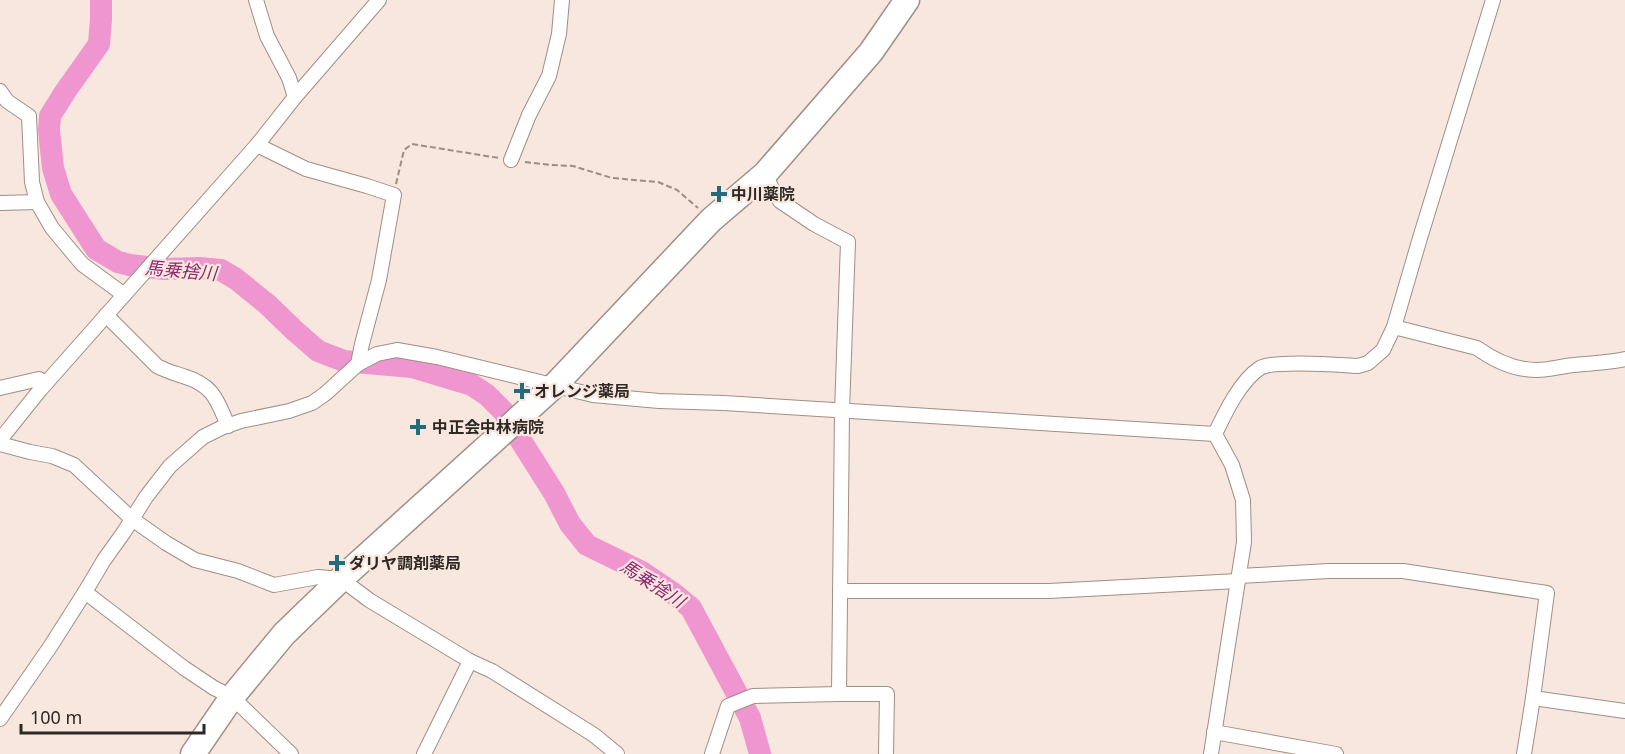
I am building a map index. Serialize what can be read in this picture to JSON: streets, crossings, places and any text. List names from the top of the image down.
{
  "water": ["馬乗捨川"],
  "places": {
    "health": [
      "中川薬院",
      "オレンジ薬局",
      "中正会中林病院",
      "ダリヤ調剤薬局"
    ]
  },
  "scale_bar": "100 m"
}
